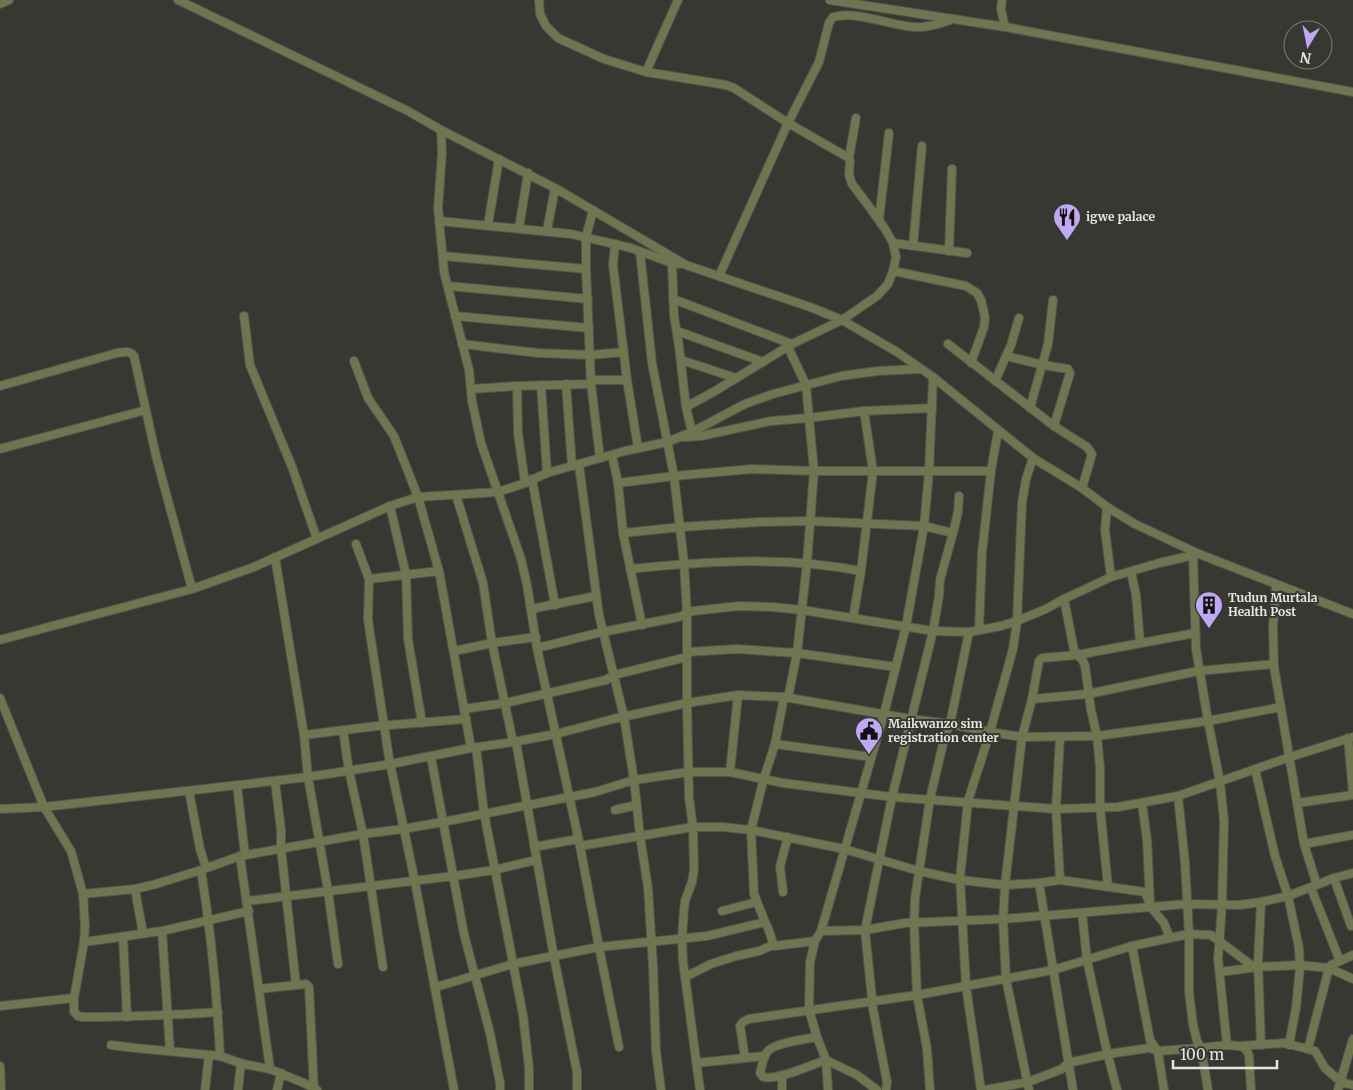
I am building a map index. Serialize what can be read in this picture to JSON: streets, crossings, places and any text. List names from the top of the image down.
{
  "places": {
    "restaurant": ["igwe palace"],
    "building": ["Tudun Murtala Health Post"],
    "public building": ["Maikwanzo sim registration center"]
  },
  "scale_bar": "100 m",
  "north": "bottom"
}
